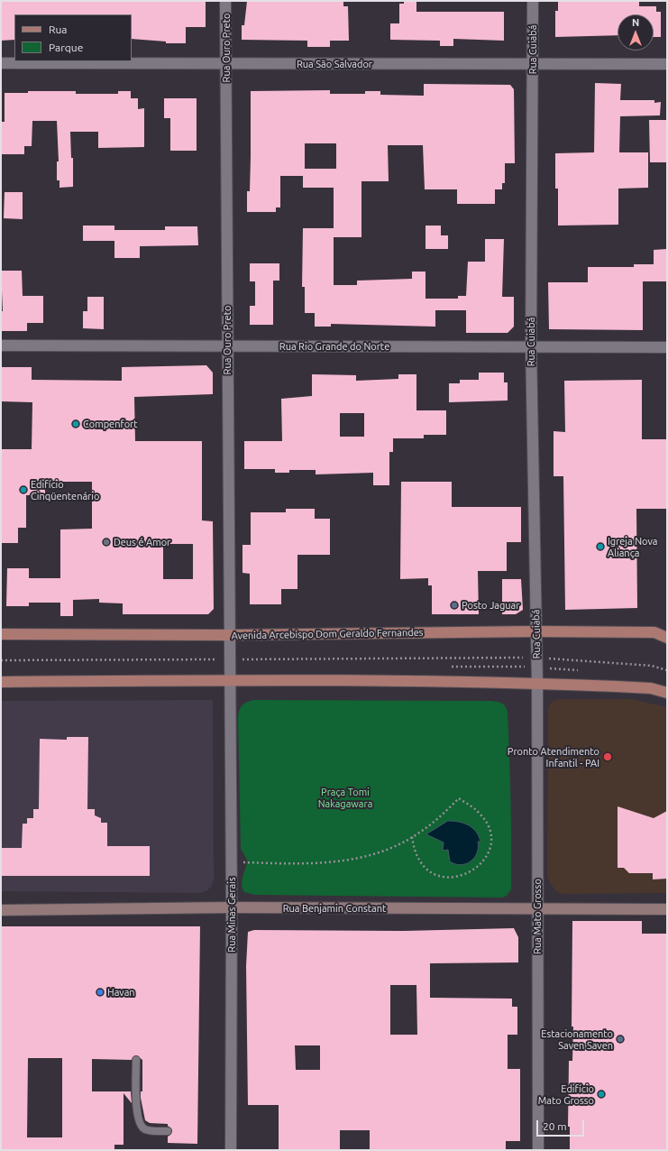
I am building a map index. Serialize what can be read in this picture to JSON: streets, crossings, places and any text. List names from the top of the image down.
{
  "streets": {
    "main road": ["Avenida Arcebispo Dom Geraldo Fernandes"],
    "street": [
      "Rua Ouro Preto",
      "Rua Cuiabá",
      "Rua São Salvador",
      "Rua Rio Grande do Norte",
      "Rua Benjamin Constant",
      "Rua Minas Gerais",
      "Rua Mato Grosso"
    ]
  },
  "crossings": [
    ["Rua Ouro Preto", "Rua São Salvador"],
    ["Rua Ouro Preto", "Rua Rio Grande do Norte"],
    ["Rua Ouro Preto", "Avenida Arcebispo Dom Geraldo Fernandes"],
    ["Rua Ouro Preto", "Rua Minas Gerais"],
    ["Rua Cuiabá", "Rua São Salvador"],
    ["Rua Cuiabá", "Rua Rio Grande do Norte"],
    ["Rua Cuiabá", "Avenida Arcebispo Dom Geraldo Fernandes"],
    ["Rua Cuiabá", "Rua Mato Grosso"],
    ["Rua Benjamin Constant", "Rua Minas Gerais"],
    ["Rua Benjamin Constant", "Rua Mato Grosso"]
  ],
  "parks": ["Praça Tomi Nakagawara"],
  "places": [
    "Compenfort",
    "Edifício Cinqüentenário",
    "Deus é Amor",
    "Igreja Nova Aliança",
    "Posto Jaguar",
    "Pronto Atendimento Infantil - PAI",
    "Havan",
    "Estacionamento Saven Saven",
    "Edifício Mato Grosso"
  ],
  "legend": ["Rua", "Parque"],
  "scale_bar": "20 m",
  "north": "top"
}
